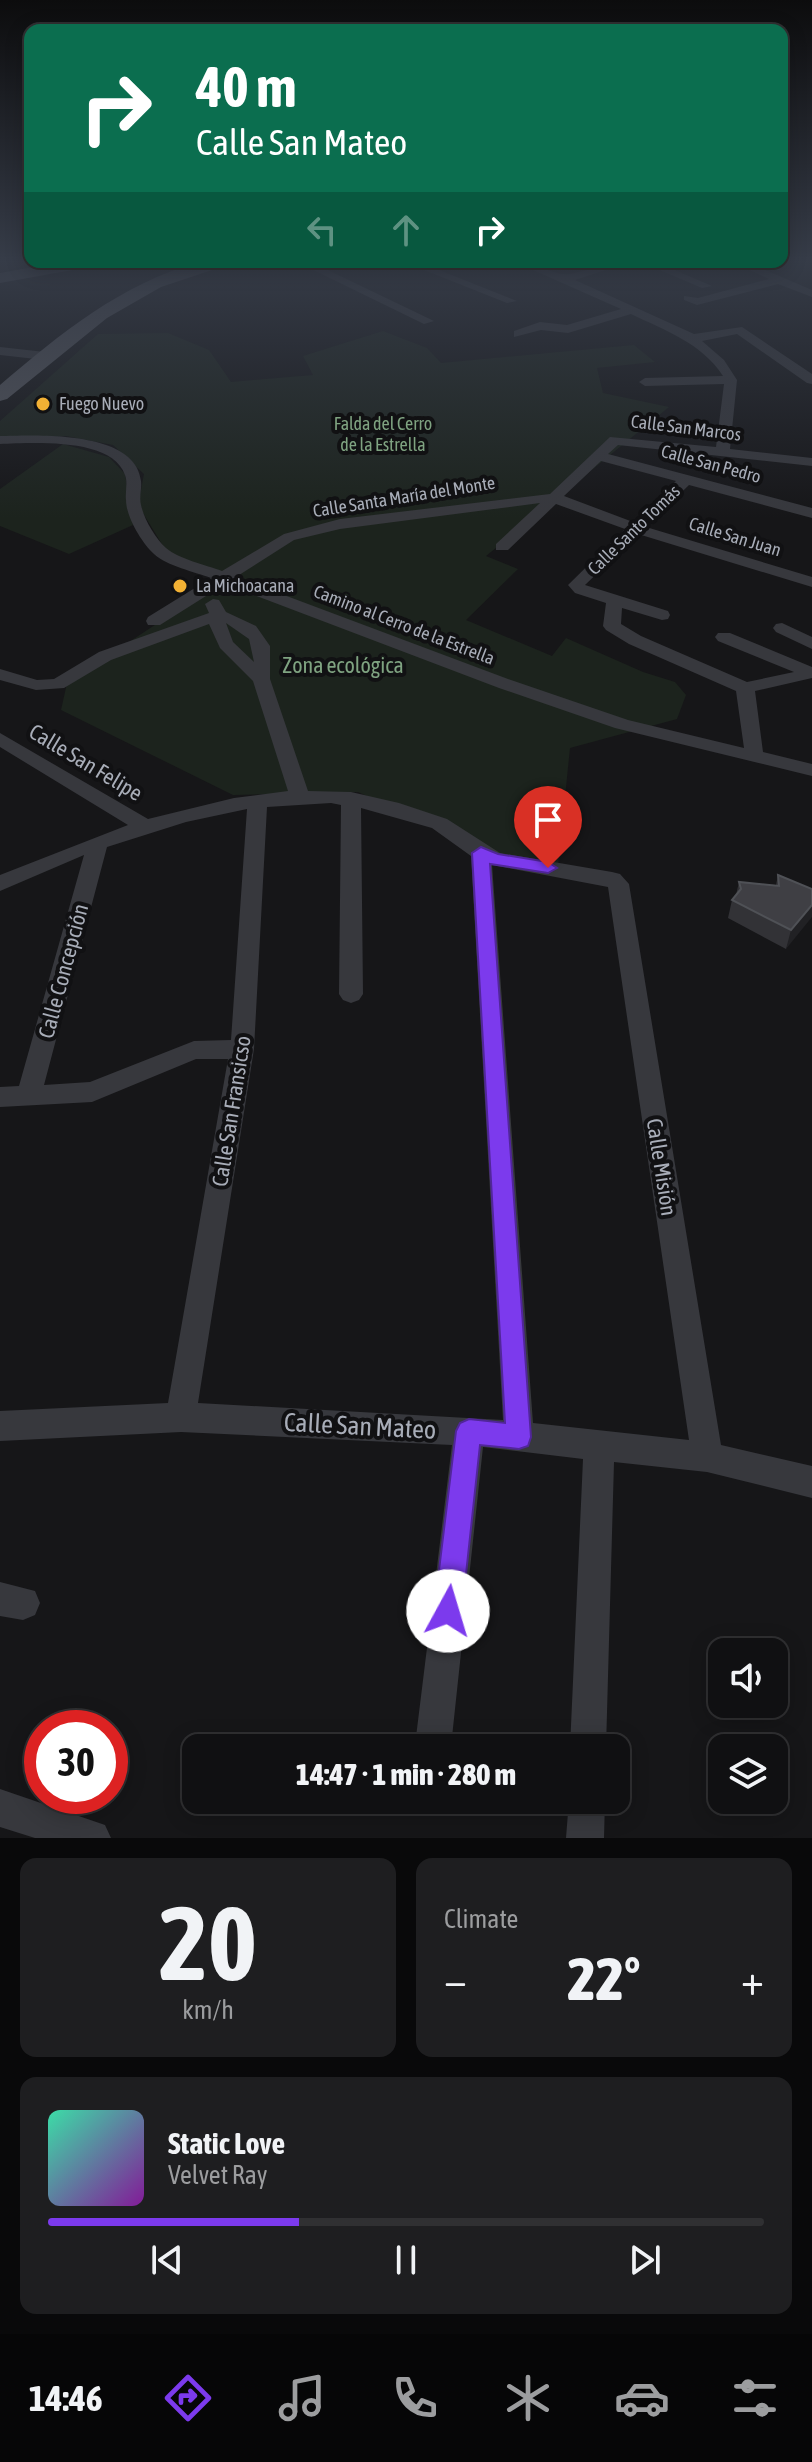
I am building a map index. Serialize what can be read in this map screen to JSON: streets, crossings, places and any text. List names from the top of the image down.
{
  "streets": {
    "street": [
      "Calle San Marcos",
      "Calle San Pedro",
      "Calle Santa María del Monte",
      "Calle Santo Tomás",
      "Calle San Juan",
      "Camino al Cerro de la Estrella",
      "Calle San Felipe",
      "Calle Concepción",
      "Calle San Fransicso",
      "Calle Misión",
      "Calle San Mateo"
    ]
  },
  "crossings": [
    ["Calle San Marcos", "Calle San Pedro"],
    ["Calle San Marcos", "Calle Santa María del Monte"],
    ["Calle San Marcos", "Calle San Juan"],
    ["Calle San Pedro", "Calle Santo Tomás"],
    ["Calle Santa María del Monte", "Calle San Juan"],
    ["Calle Santa María del Monte", "Camino al Cerro de la Estrella"],
    ["Calle Santo Tomás", "Calle San Juan"],
    ["Calle San Fransicso", "Calle San Mateo"],
    ["Calle Misión", "Calle San Mateo"]
  ],
  "parks": ["Falda del Cerro de la Estrella", "Zona ecológica"],
  "places": ["Fuego Nuevo", "La Michoacana"],
  "page": {
    "turn": ["40 m", "Calle San Mateo"],
    "limit": "30",
    "trip": "14:47 · 1 min · 280 m",
    "tile": [
      ["20", "km/h"],
      "Climate"
    ],
    "heat": ["−", "22°", "+"],
    "song": ["Static Love", "Velvet Ray"],
    "tabs": "14:46"
  }
}
